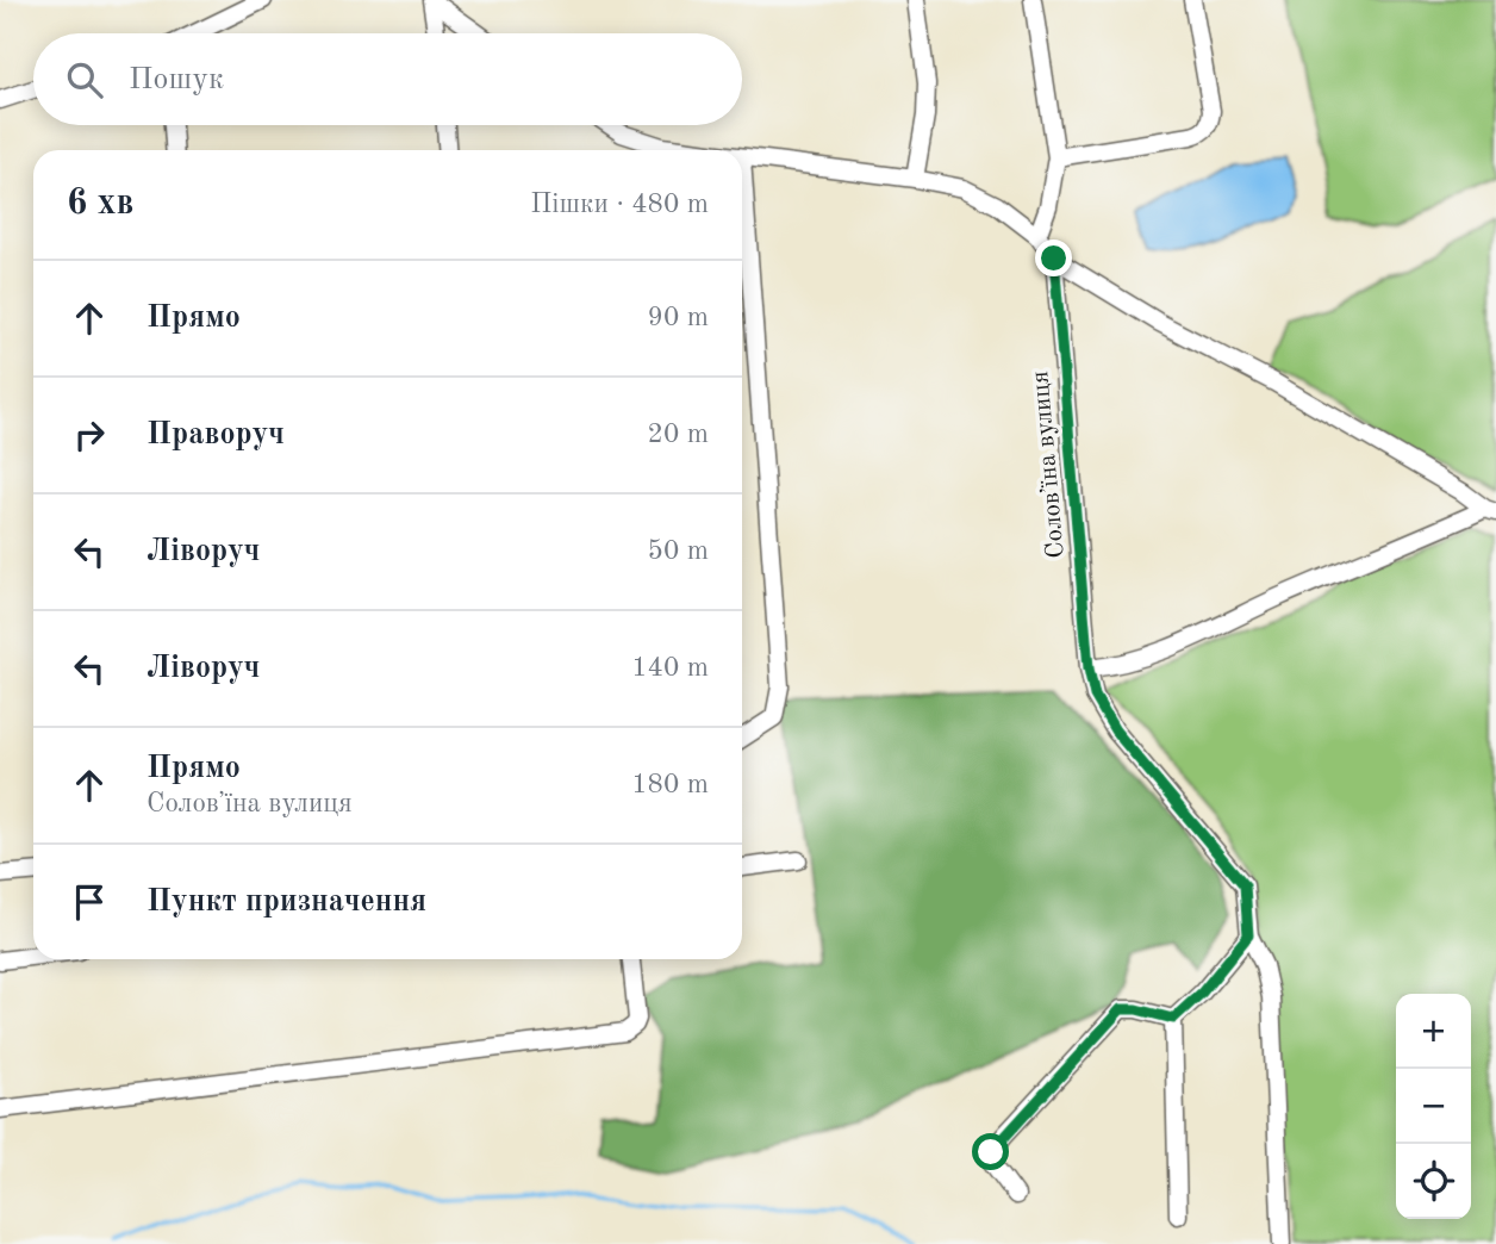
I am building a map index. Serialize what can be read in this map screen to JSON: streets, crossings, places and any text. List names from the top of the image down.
{
  "streets": {
    "street": ["Соловʼїна вулиця"]
  },
  "page": {
    "search": "Пошук",
    "heading": ["6 хв", "Пішки · 480 m"],
    "list": [
      ["Прямо", "90 m"],
      ["Праворуч", "20 m"],
      ["Ліворуч", "50 m"],
      ["Ліворуч", "140 m"],
      ["Прямо", "Соловʼїна вулиця", "180 m"],
      "Пункт призначення"
    ],
    "map_buttons": ["+", "−"]
  }
}
